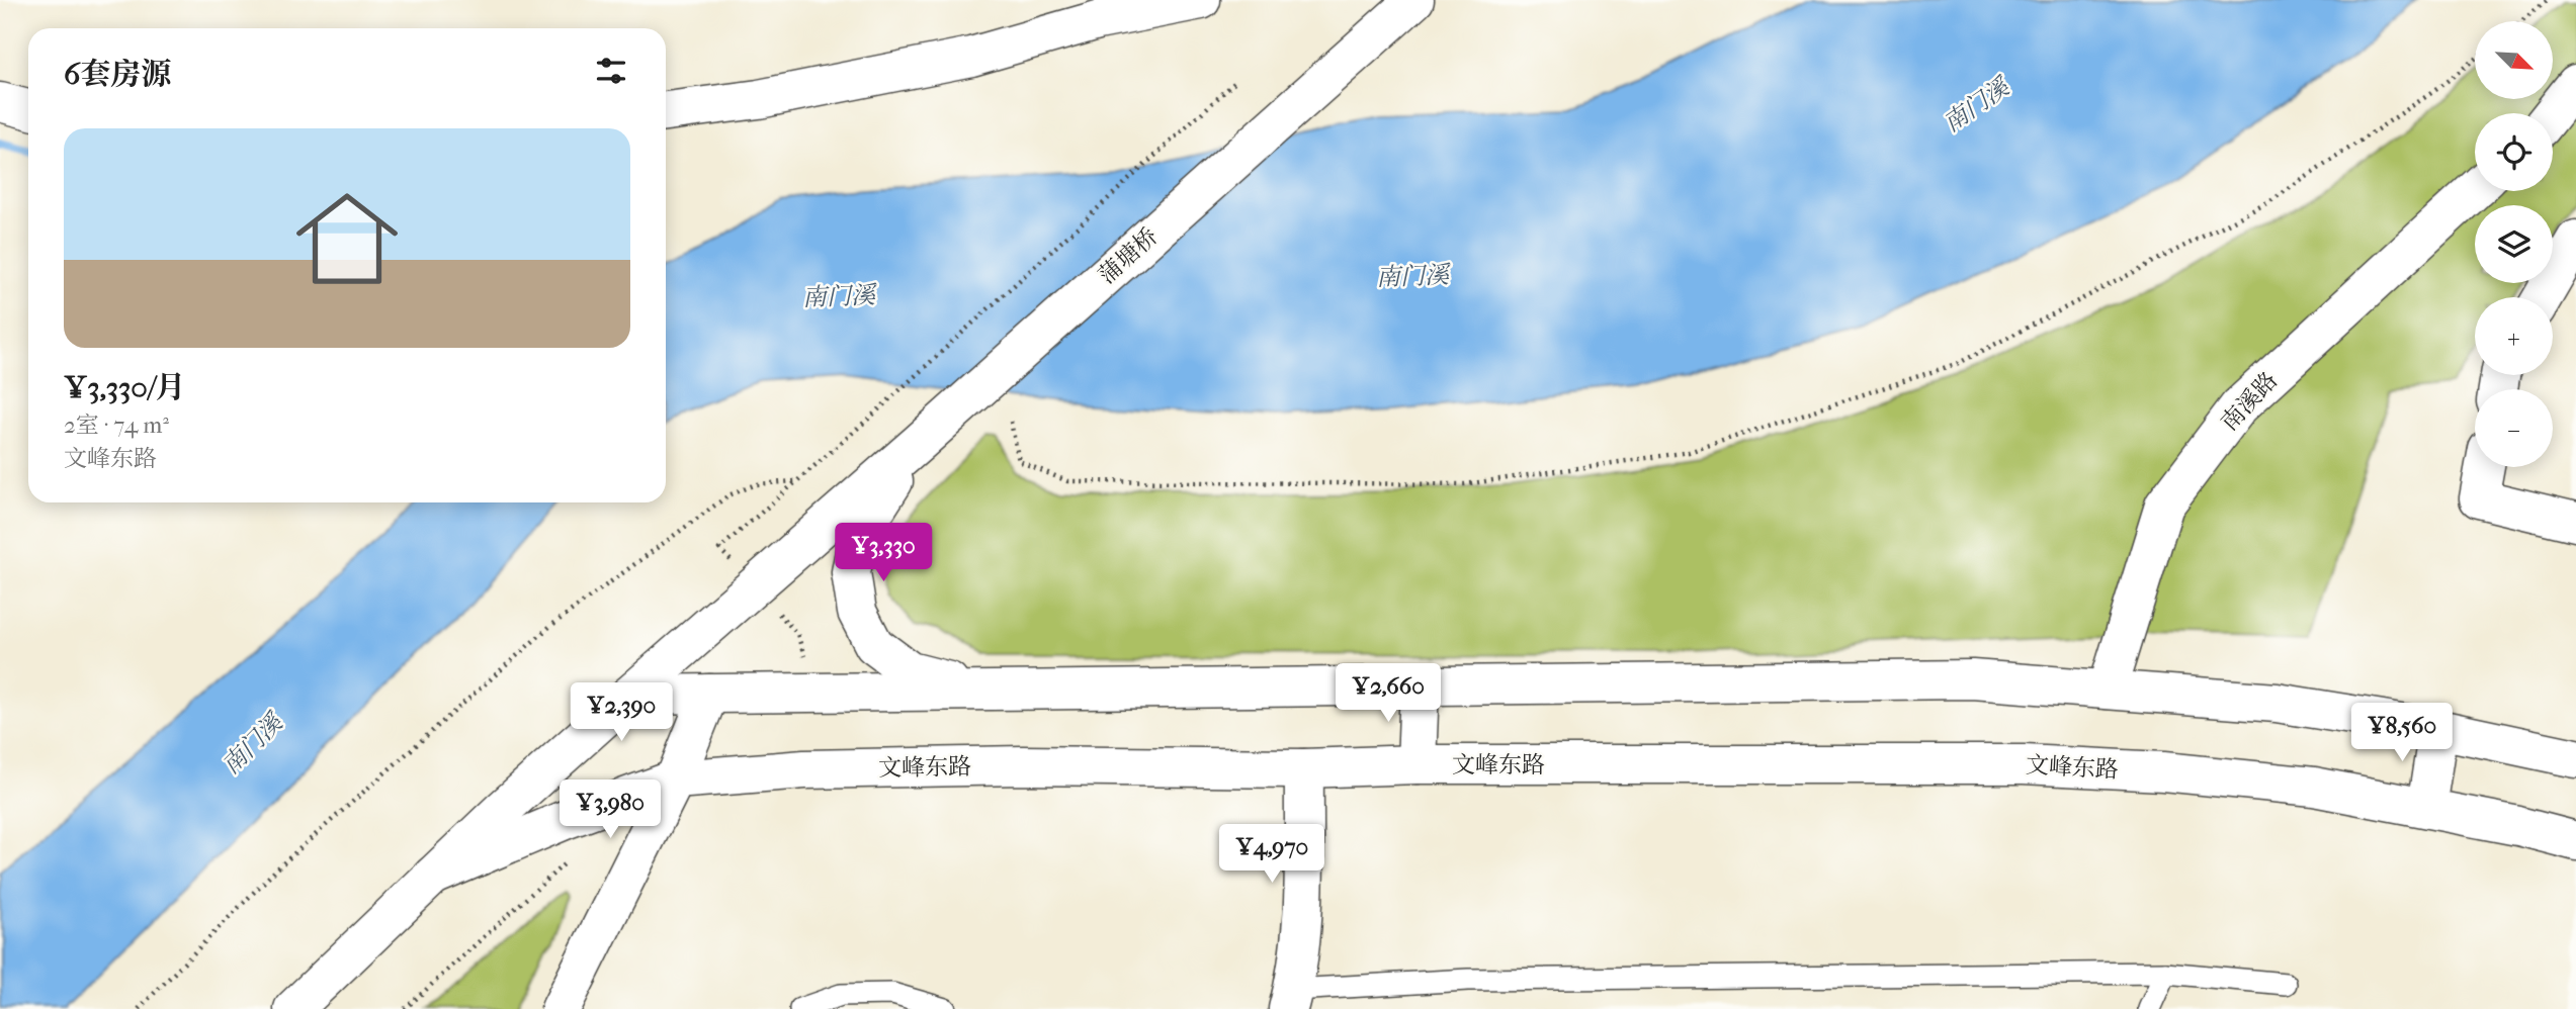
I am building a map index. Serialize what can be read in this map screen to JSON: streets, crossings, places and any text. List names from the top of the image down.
{
  "streets": {
    "street": ["蒲塘桥", "南溪路", "文峰东路"]
  },
  "water": ["南门溪"],
  "north": "bottom right",
  "page": {
    "map_buttons": ["+", "−"],
    "heading": "6套房源",
    "list": [
      {
        "name": "¥3,330/月",
        "note": "2室 · 74 m² · 文峰东路"
      }
    ],
    "price": [
      "¥3,330",
      "¥2,660",
      "¥2,390",
      "¥8,560",
      "¥3,980",
      "¥4,970"
    ]
  }
}
